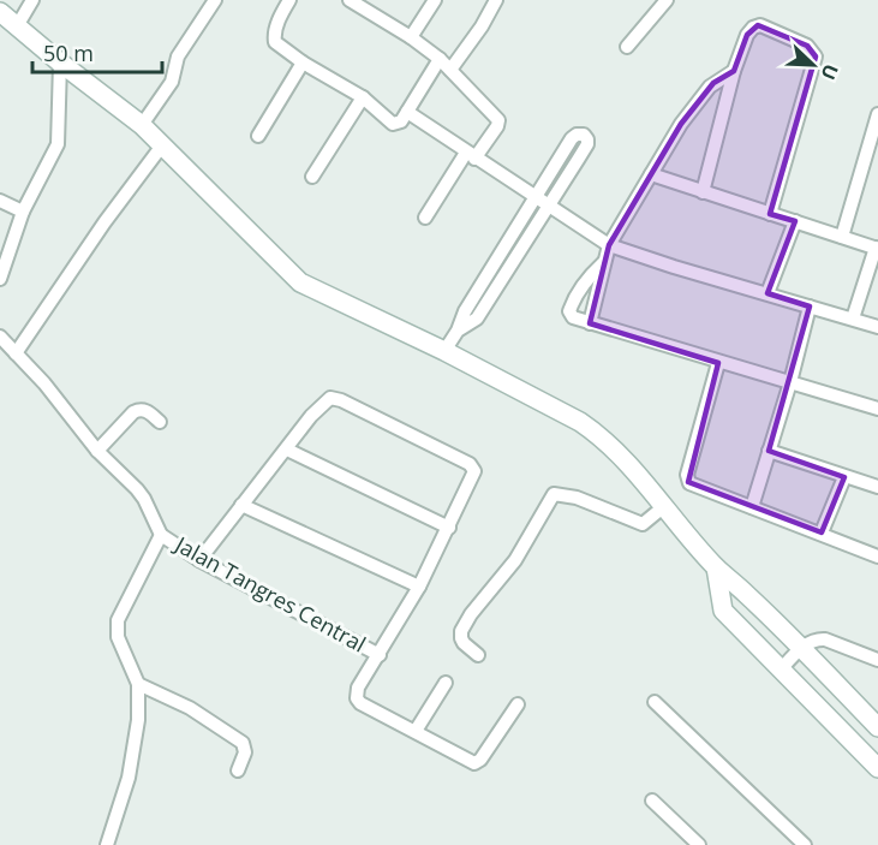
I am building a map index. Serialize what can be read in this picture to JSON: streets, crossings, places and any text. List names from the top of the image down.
{
  "streets": {
    "street": ["Jalan Tangres Central"]
  },
  "scale_bar": "50 m",
  "north": "bottom right"
}
